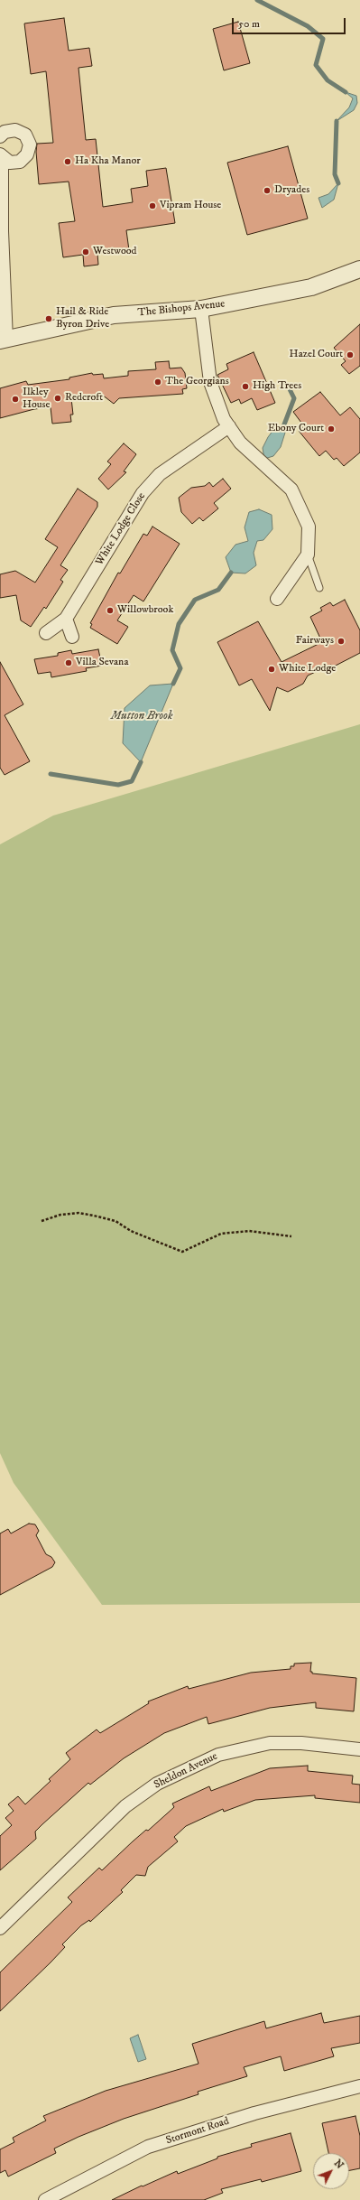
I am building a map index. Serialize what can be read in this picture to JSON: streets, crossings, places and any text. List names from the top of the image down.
{
  "streets": {
    "street": [
      "The Bishops Avenue",
      "White Lodge Close",
      "Sheldon Avenue",
      "Stormont Road"
    ]
  },
  "water": ["Mutton Brook"],
  "places": [
    "Ha Kha Manor",
    "Dryades",
    "Vipram House",
    "Westwood",
    "Hail & Ride Byron Drive",
    "Hazel Court",
    "The Georgians",
    "High Trees",
    "Redcroft",
    "Ilkley House",
    "Ebony Court",
    "Willowbrook",
    "Fairways",
    "Villa Sevana",
    "White Lodge"
  ],
  "scale_bar": "50 m",
  "north": "top right"
}
